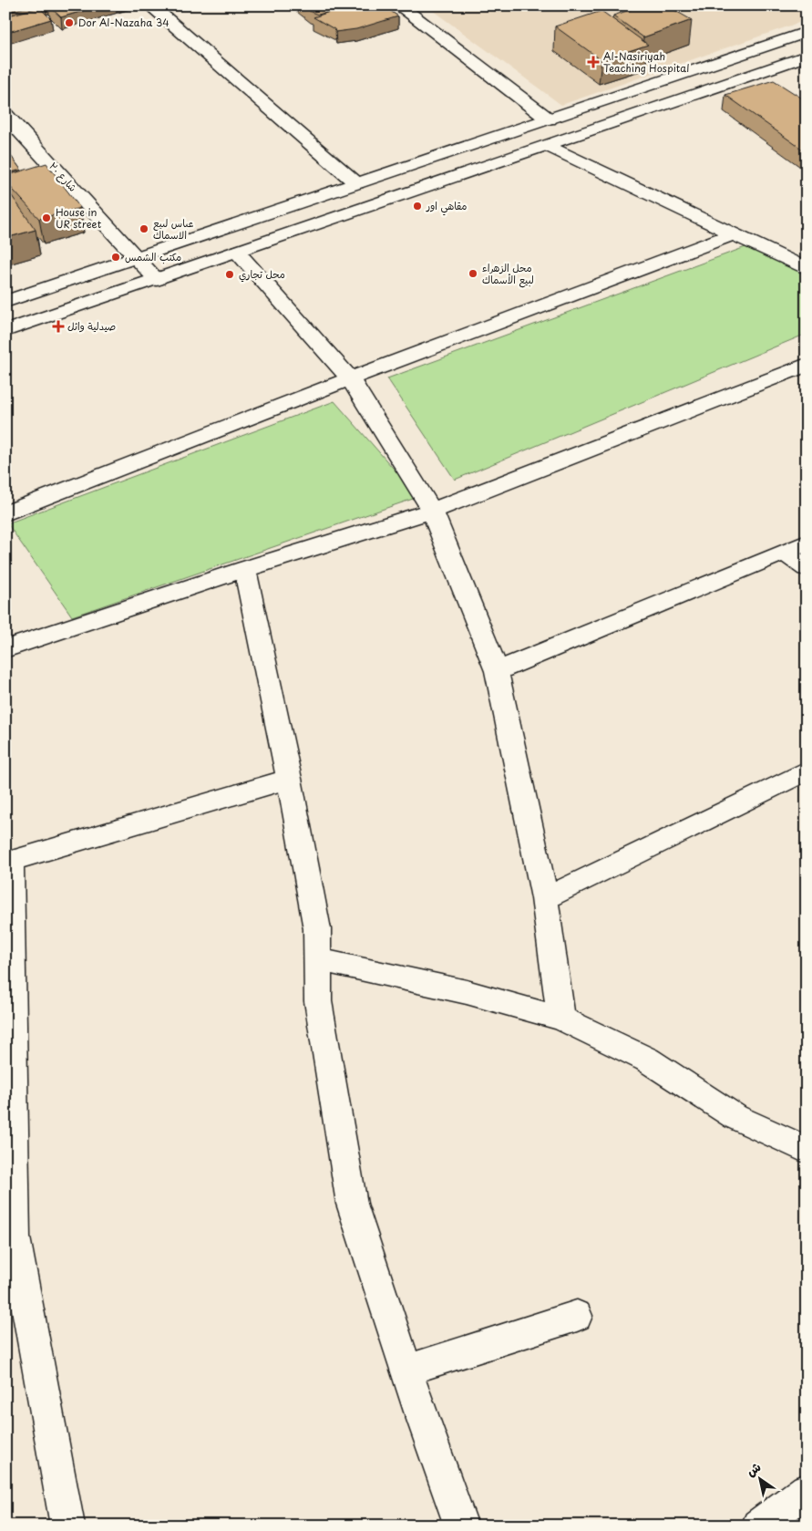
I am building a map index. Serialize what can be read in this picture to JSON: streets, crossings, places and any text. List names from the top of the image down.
{
  "streets": {
    "street": ["شارع ٣٠"]
  },
  "places": {
    "other": [
      "Dor Al-Nazaha 34",
      "مقاهي اور",
      "House in UR street",
      "عباس لبيع الاسماك",
      "مكتب الشمس",
      "محل الزهراء لبيع الأسماك",
      "محل تجاري"
    ],
    "health": ["Al-Nasiriyah Teaching Hospital", "صيدلية وائل"]
  },
  "north": "top left"
}
